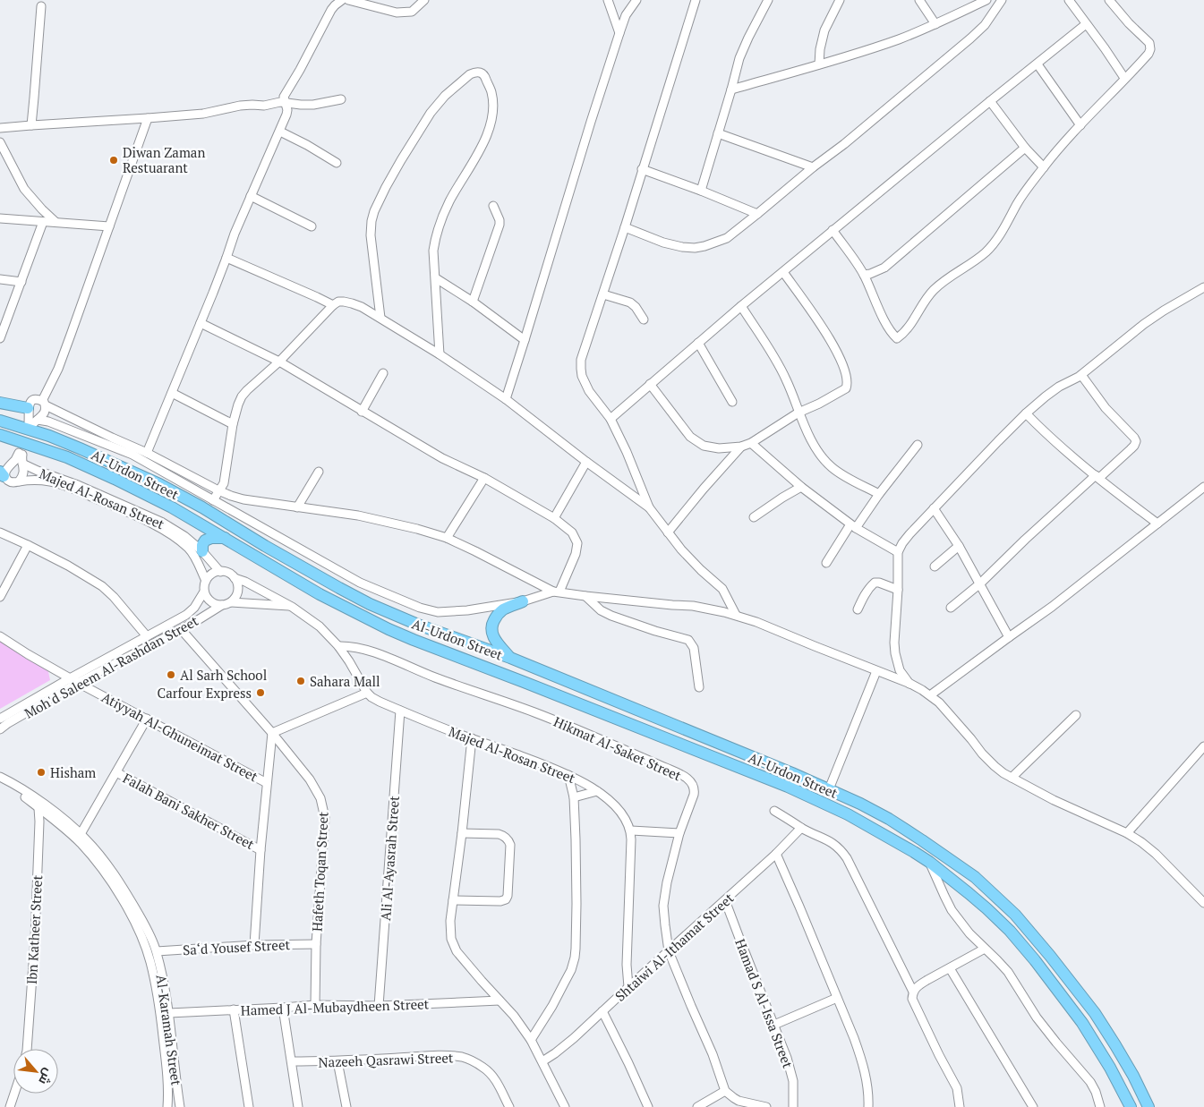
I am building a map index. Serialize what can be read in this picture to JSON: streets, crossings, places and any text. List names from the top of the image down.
{
  "streets": {
    "highway": ["Al-Urdon Street"],
    "street": [
      "Majed Al-Rosan Street",
      "Moh'd Saleem Al-Rashdan Street",
      "Atiyyah Al-Ghuneimat Street",
      "Hikmat Al-Saket Street",
      "Falah Bani Sakher Street",
      "Ali Al-Ayasrah Street",
      "Hafeth Toqan Street",
      "Ibn Katheer Street",
      "Sa‘d Yousef Street",
      "Shtaiwi Al-Ithamat Street",
      "Hamad S Al-Issa Street",
      "Hamed J Al-Mubaydheen Street",
      "Al-Karamah Street",
      "Nazeeh Qasrawi Street"
    ]
  },
  "crossings": [
    ["Majed Al-Rosan Street", "Moh'd Saleem Al-Rashdan Street"],
    ["Majed Al-Rosan Street", "Hikmat Al-Saket Street"],
    ["Majed Al-Rosan Street", "Ali Al-Ayasrah Street"],
    ["Moh'd Saleem Al-Rashdan Street", "Atiyyah Al-Ghuneimat Street"],
    ["Moh'd Saleem Al-Rashdan Street", "Hafeth Toqan Street"],
    ["Hikmat Al-Saket Street", "Shtaiwi Al-Ithamat Street"],
    ["Ali Al-Ayasrah Street", "Hamed J Al-Mubaydheen Street"],
    ["Hafeth Toqan Street", "Sa‘d Yousef Street"],
    ["Hafeth Toqan Street", "Hamed J Al-Mubaydheen Street"],
    ["Ibn Katheer Street", "Al-Karamah Street"],
    ["Sa‘d Yousef Street", "Al-Karamah Street"],
    ["Shtaiwi Al-Ithamat Street", "Hamad S Al-Issa Street"],
    ["Hamed J Al-Mubaydheen Street", "Al-Karamah Street"]
  ],
  "places": [
    "Diwan Zaman Restuarant",
    "Al Sarh School",
    "Sahara Mall",
    "Carfour Express",
    "Hisham"
  ],
  "north": "bottom right"
}
